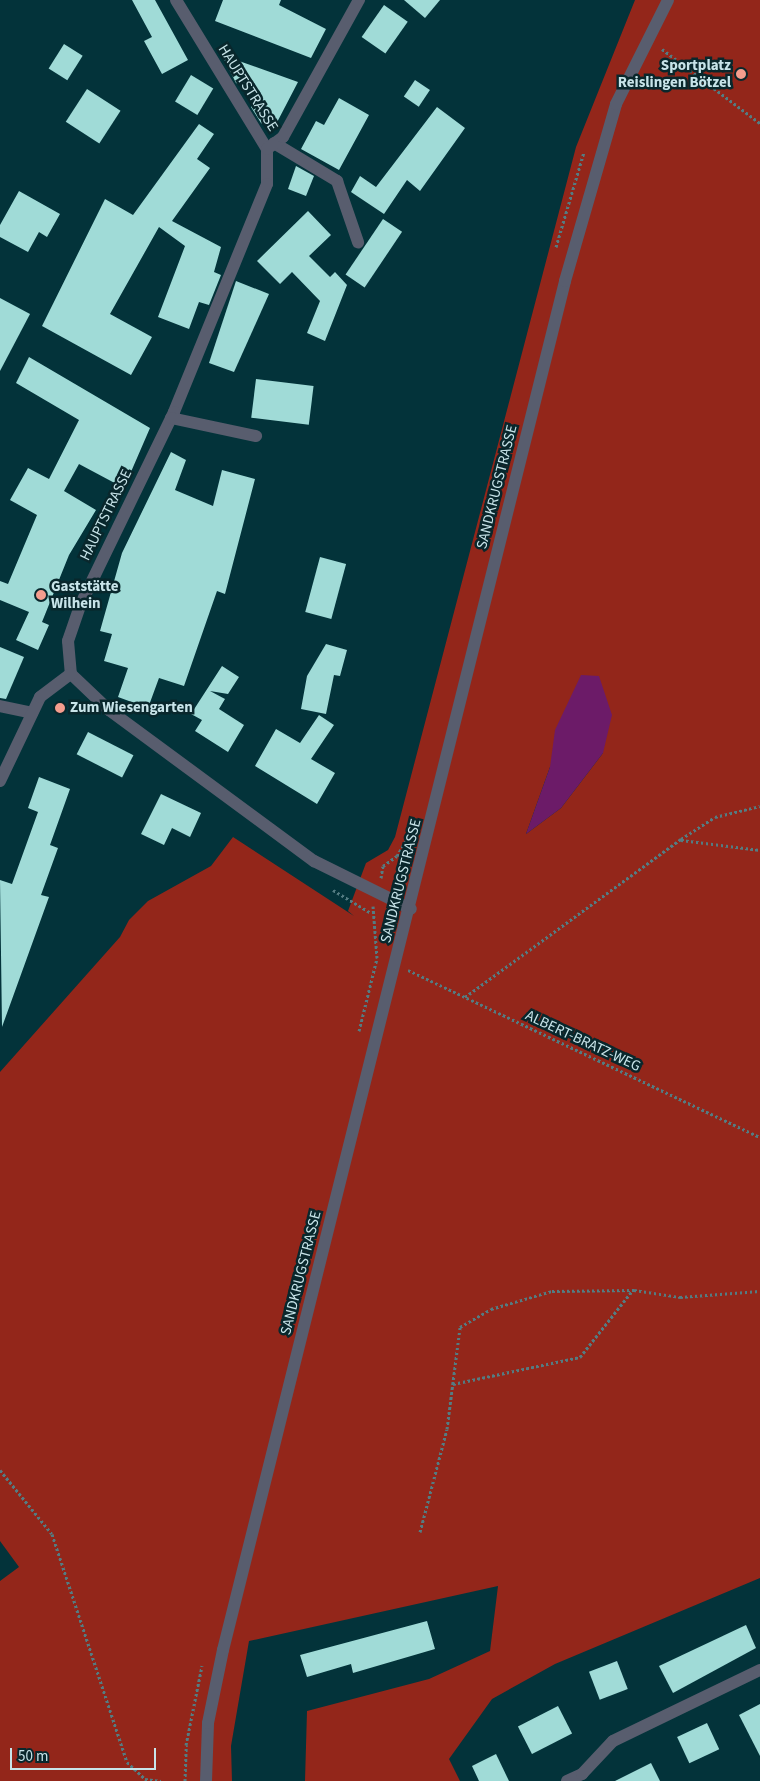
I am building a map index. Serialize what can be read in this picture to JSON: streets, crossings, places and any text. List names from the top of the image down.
{
  "streets": {
    "street": ["HAUPTSTRASSE", "SANDKRUGSTRASSE"],
    "path": ["ALBERT-BRATZ-WEG"]
  },
  "crossings": [
    ["SANDKRUGSTRASSE", "ALBERT-BRATZ-WEG"]
  ],
  "places": ["Sportplatz Reislingen Bötzel", "Gaststätte Wilhein", "Zum Wiesengarten"],
  "scale_bar": "50 m"
}
